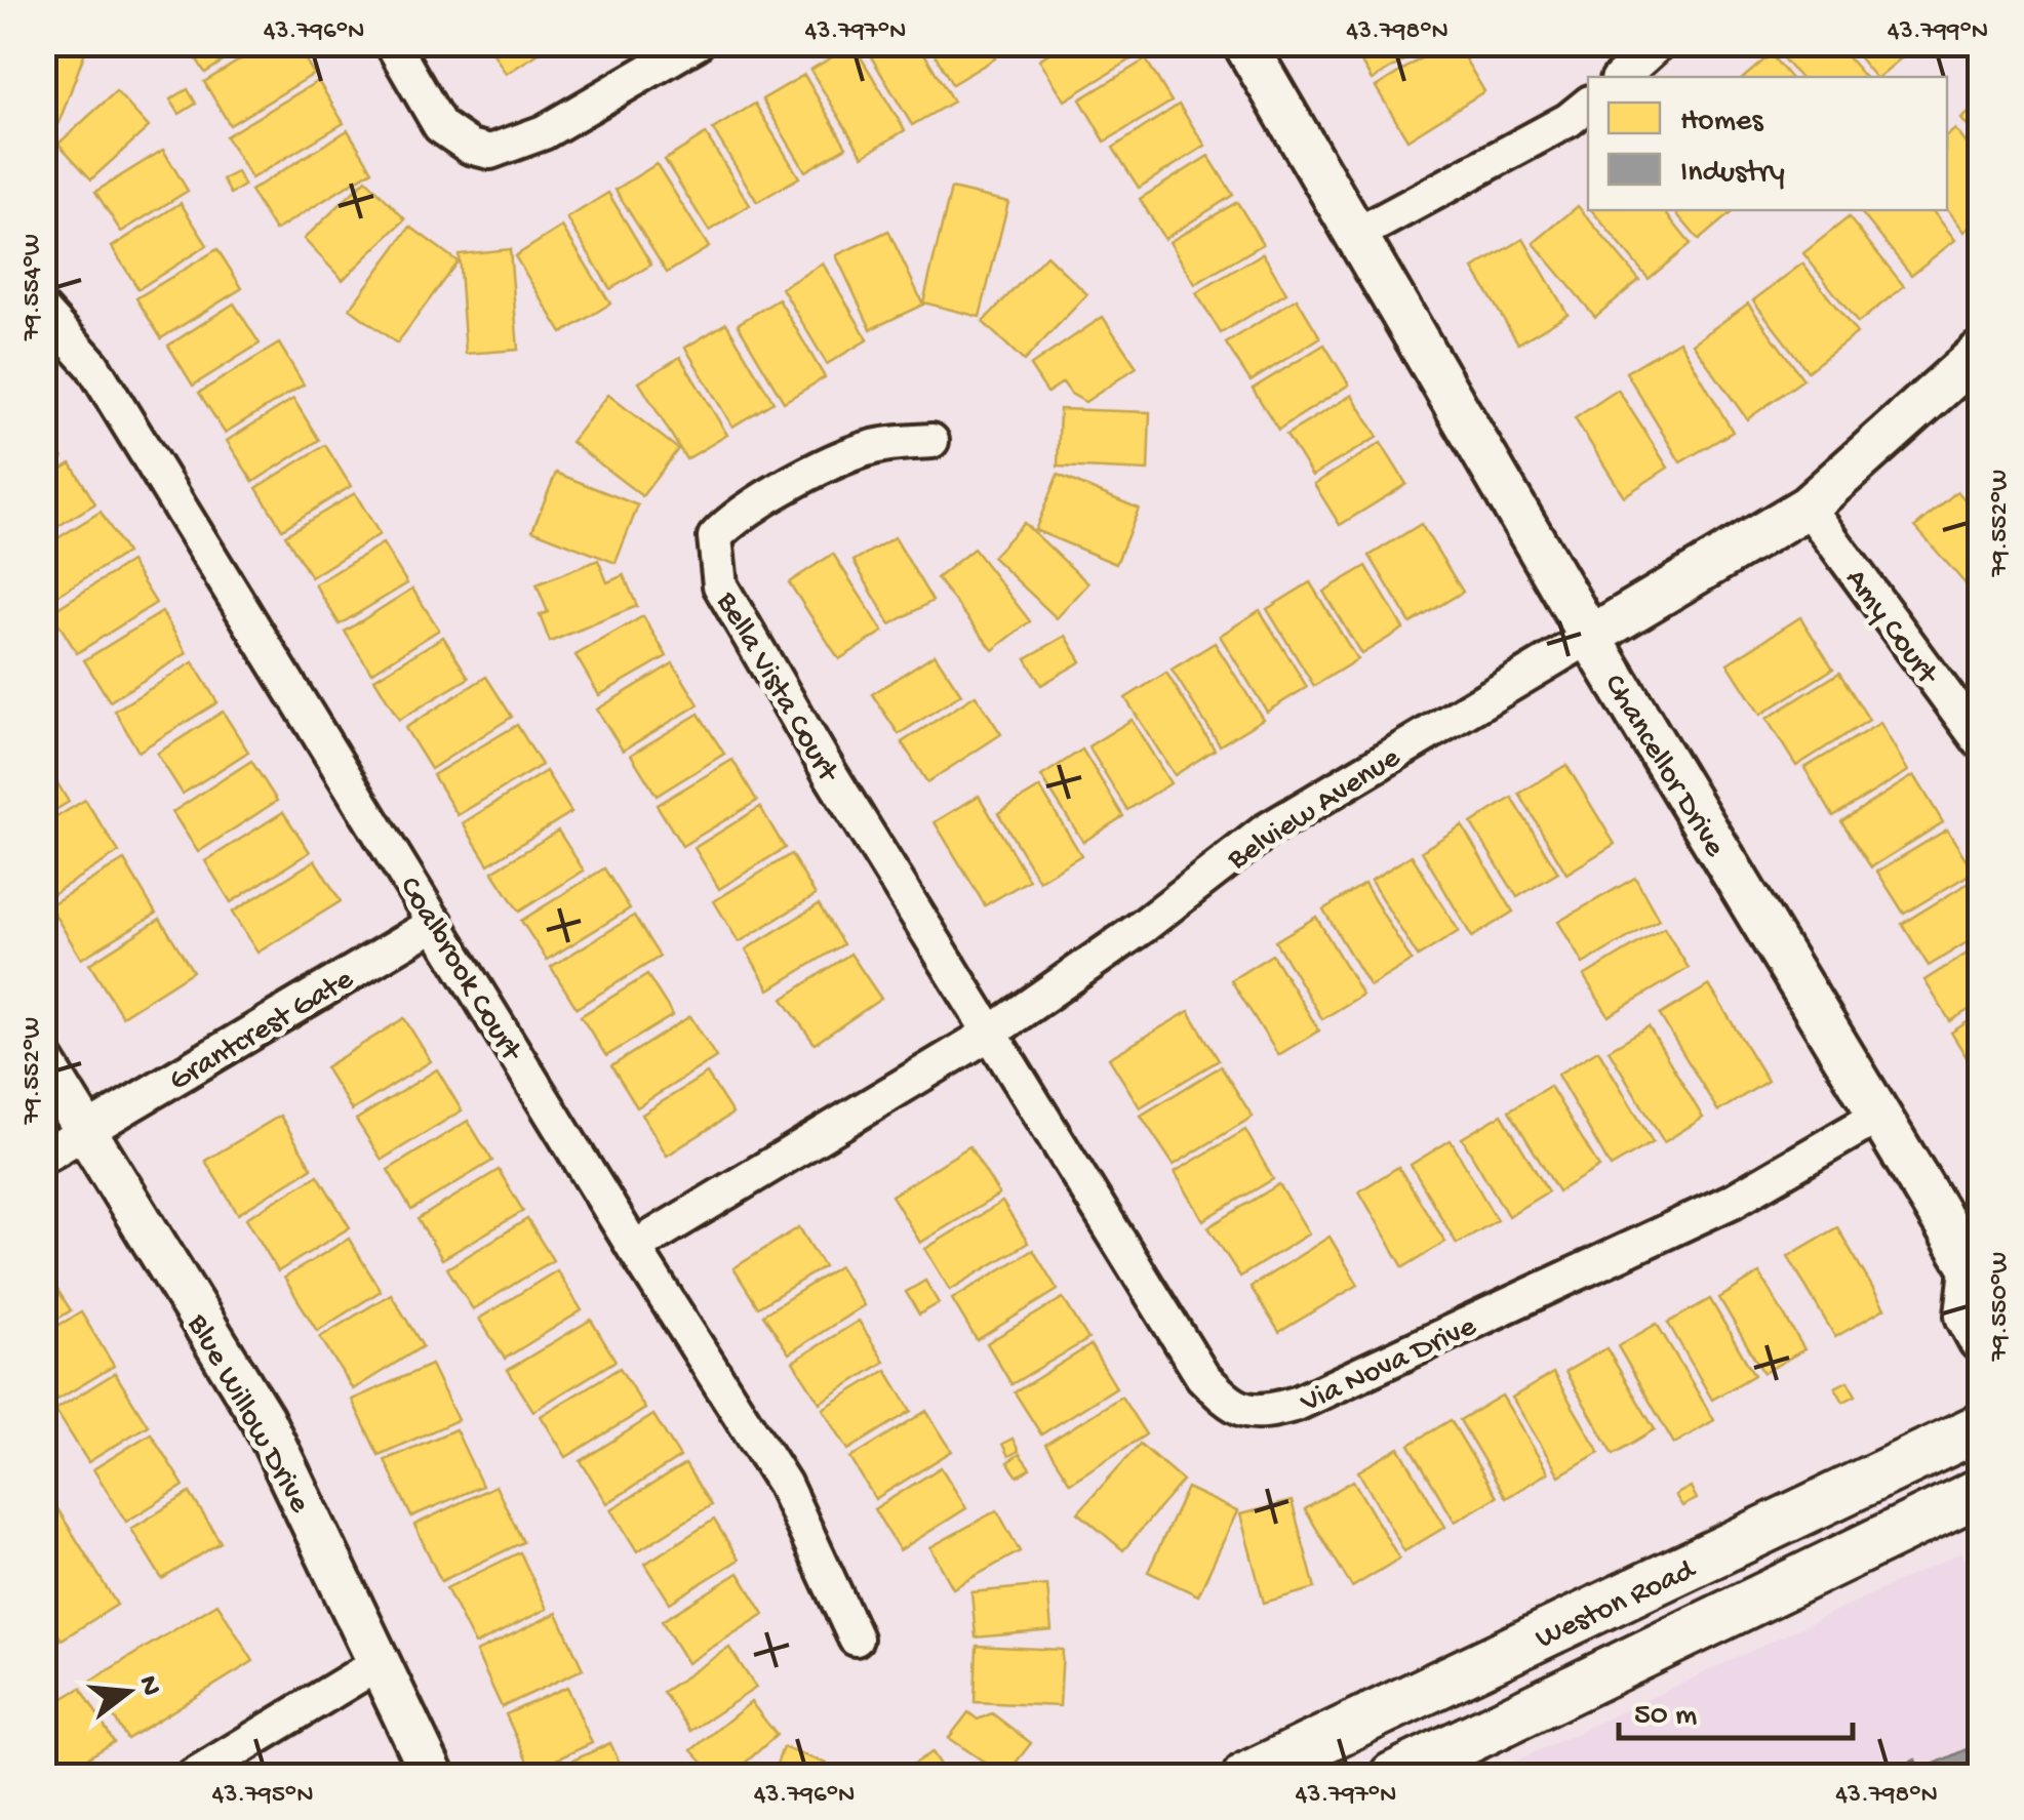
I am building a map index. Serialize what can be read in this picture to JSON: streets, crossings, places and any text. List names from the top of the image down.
{
  "streets": {
    "main road": ["Weston Road"],
    "street": [
      "Amy Court",
      "Bella Vista Court",
      "Chancellor Drive",
      "Belview Avenue",
      "Coalbrook Court",
      "Grantcrest Gate",
      "Via Nova Drive",
      "Blue Willow Drive"
    ]
  },
  "crossings": [
    ["Amy Court", "Belview Avenue"],
    ["Bella Vista Court", "Belview Avenue"],
    ["Bella Vista Court", "Via Nova Drive"],
    ["Chancellor Drive", "Belview Avenue"],
    ["Chancellor Drive", "Via Nova Drive"],
    ["Belview Avenue", "Coalbrook Court"],
    ["Belview Avenue", "Via Nova Drive"],
    ["Coalbrook Court", "Grantcrest Gate"],
    ["Grantcrest Gate", "Blue Willow Drive"]
  ],
  "legend": ["Homes", "Industry"],
  "scale_bar": "50 m",
  "north": "right",
  "coordinates": [
    "43.796°N",
    "43.797°N",
    "43.798°N",
    "43.799°N",
    "79.554°W",
    "79.552°W",
    "79.550°W",
    "43.795°N"
  ]
}
